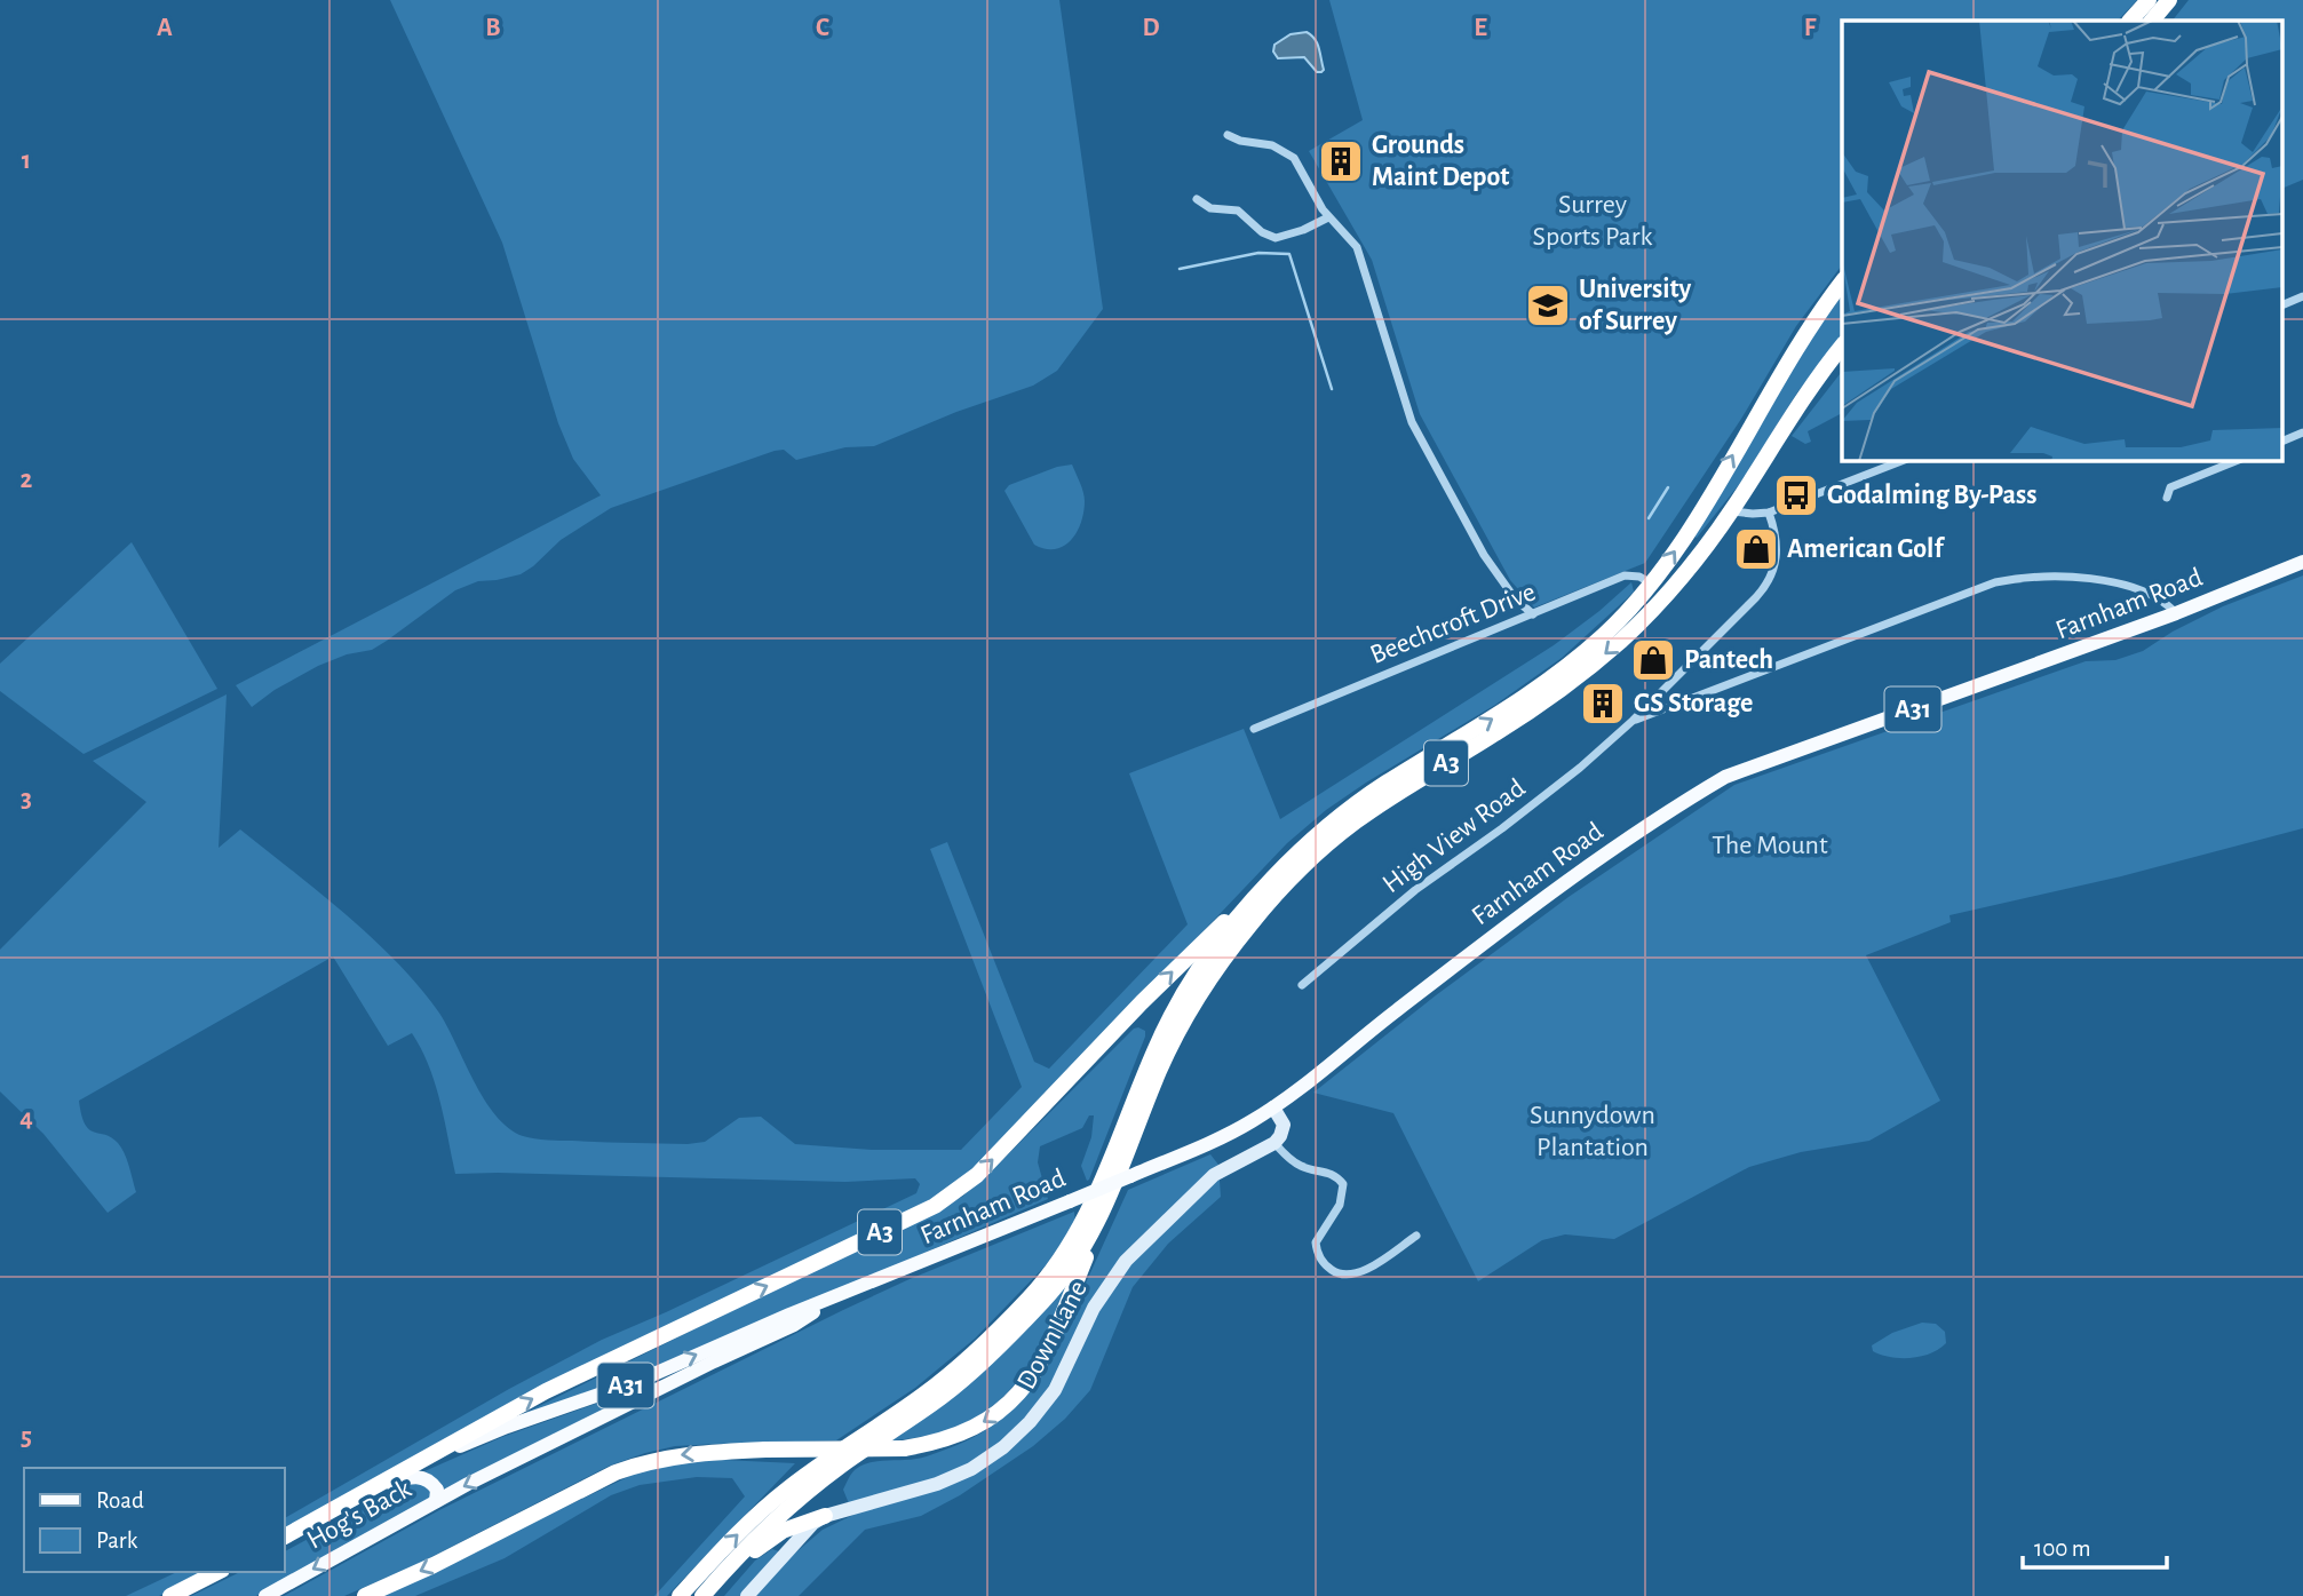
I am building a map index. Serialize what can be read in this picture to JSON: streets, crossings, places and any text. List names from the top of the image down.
{
  "streets": {
    "highway": ["A31", "A3", "Hog's Back"],
    "main road": ["Farnham Road"],
    "street": ["Beechcroft Drive", "High View Road", "Down Lane"]
  },
  "crossings": [
    ["Farnham Road", "A31"],
    ["Farnham Road", "A3"],
    ["Farnham Road", "High View Road"],
    ["Farnham Road", "Hog's Back"],
    ["Beechcroft Drive", "A3"],
    ["A31", "Hog's Back"],
    ["A3", "Hog's Back"]
  ],
  "parks": ["Surrey Sports Park", "The Mount", "Sunnydown Plantation"],
  "places": {
    "building": ["Grounds Maint Depot", "GS Storage"],
    "school or university": ["University of Surrey"],
    "bus stop": ["Godalming By-Pass"],
    "shop": ["American Golf", "Pantech"]
  },
  "legend": ["Road", "Park"],
  "scale_bar": "100 m",
  "grid": {
    "columns": [
      "A",
      "B",
      "C",
      "D",
      "E",
      "F"
    ],
    "rows": [
      "1",
      "2",
      "3",
      "4",
      "5"
    ]
  }
}
